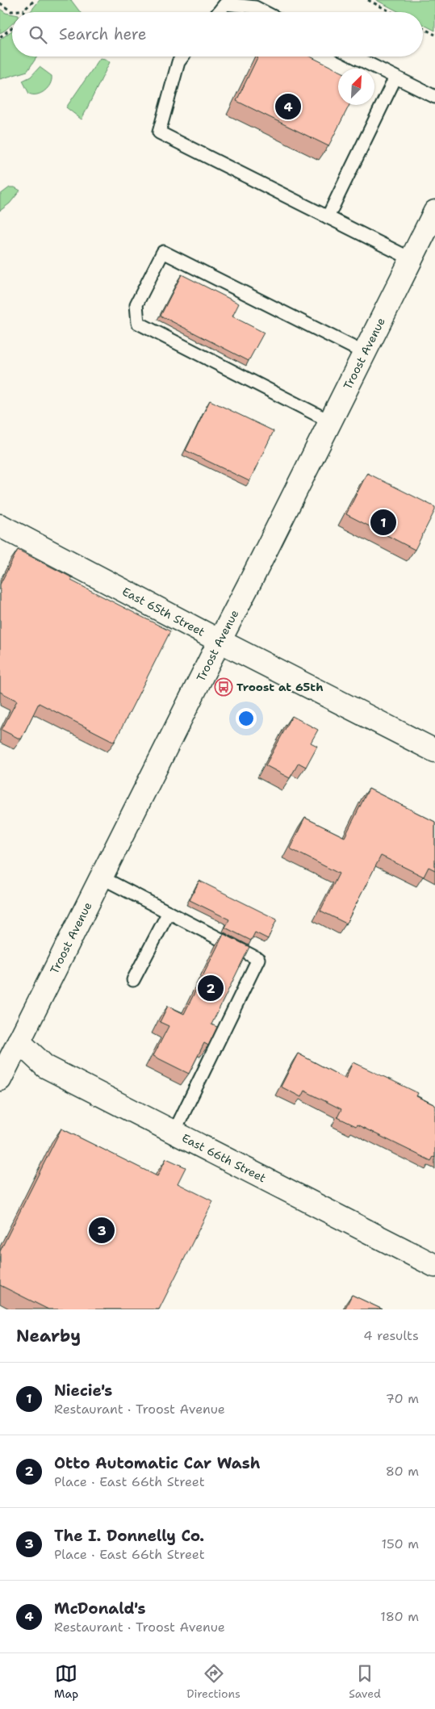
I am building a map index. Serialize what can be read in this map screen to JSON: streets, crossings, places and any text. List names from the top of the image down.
{
  "streets": {
    "main road": ["Troost Avenue", "East 65th Street", "East 66th Street"]
  },
  "crossings": [
    ["Troost Avenue", "East 65th Street"],
    ["Troost Avenue", "East 66th Street"]
  ],
  "places": {
    "bus stop": ["Troost at 65th"]
  },
  "north": "top right",
  "page": {
    "search": "Search here",
    "pins": [
      "4",
      "1",
      "2",
      "3"
    ],
    "heading": ["Nearby", "4 results"],
    "list": [
      {
        "mark": "1",
        "name": "Niecie's",
        "note": "Restaurant · Troost Avenue",
        "value": "70 m"
      },
      {
        "mark": "2",
        "name": "Otto Automatic Car Wash",
        "note": "Place · East 66th Street",
        "value": "80 m"
      },
      {
        "mark": "3",
        "name": "The I. Donnelly Co.",
        "note": "Place · East 66th Street",
        "value": "150 m"
      },
      {
        "mark": "4",
        "name": "McDonald's",
        "note": "Restaurant · Troost Avenue",
        "value": "180 m"
      }
    ],
    "nav": ["Map", "Directions", "Saved"]
  }
}
